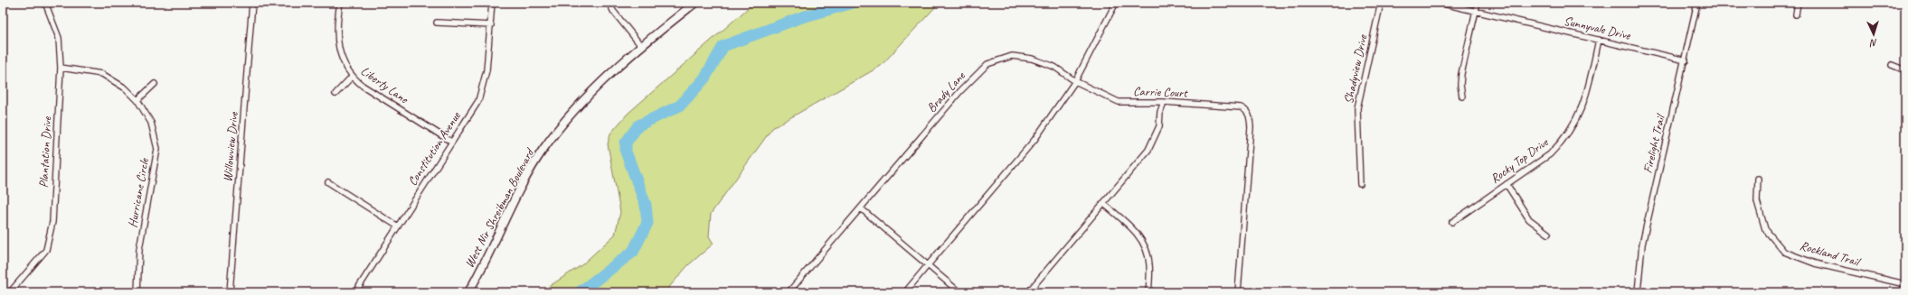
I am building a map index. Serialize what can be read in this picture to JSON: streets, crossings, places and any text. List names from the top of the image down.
{
  "streets": {
    "main road": ["West Nir Shreibman Boulevard"],
    "street": [
      "Sunnyvale Drive",
      "Shadyview Drive",
      "Liberty Lane",
      "Brady Lane",
      "Carrie Court",
      "Firelight Trail",
      "Willowview Drive",
      "Constitution Avenue",
      "Plantation Drive",
      "Rocky Top Drive",
      "Hurricane Circle",
      "Rockland Trail"
    ]
  },
  "crossings": [
    ["Sunnyvale Drive", "Firelight Trail"],
    ["Sunnyvale Drive", "Rocky Top Drive"],
    ["Liberty Lane", "Constitution Avenue"],
    ["Brady Lane", "Carrie Court"],
    ["Plantation Drive", "Hurricane Circle"]
  ],
  "north": "bottom"
}
